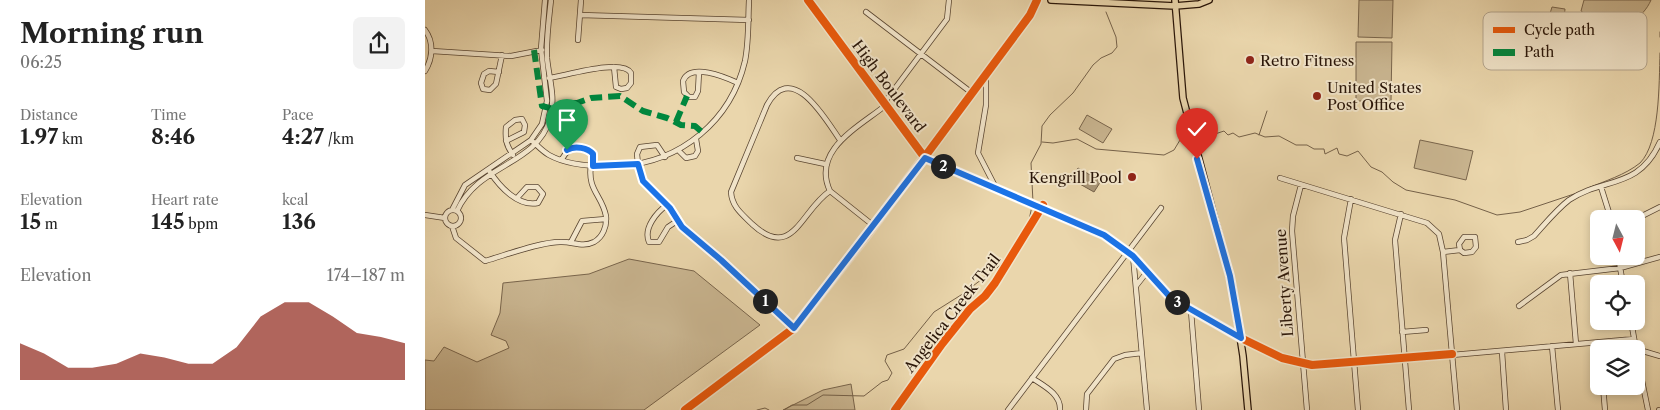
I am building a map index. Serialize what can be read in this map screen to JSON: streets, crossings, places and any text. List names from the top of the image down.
{
  "streets": {
    "street": ["High Boulevard", "Liberty Avenue"],
    "cycle path": ["Angelica Creek Trail"]
  },
  "crossings": [
    ["High Boulevard", "Liberty Avenue"]
  ],
  "places": ["Retro Fitness", "United States Post Office", "Kengrill Pool"],
  "legend": ["Cycle path", "Path"],
  "north": "bottom",
  "page": {
    "heading": ["Morning run", "06:25"],
    "stats": [
      ["Distance", "1.97 km"],
      ["Time", "8:46"],
      ["Pace", "4:27 /km"],
      ["Elevation", "15 m"],
      ["Heart rate", "145 bpm"],
      ["kcal", "136"]
    ],
    "pins": ["2", "1", "3"],
    "chart": ["Elevation", "174–187 m"]
  }
}
